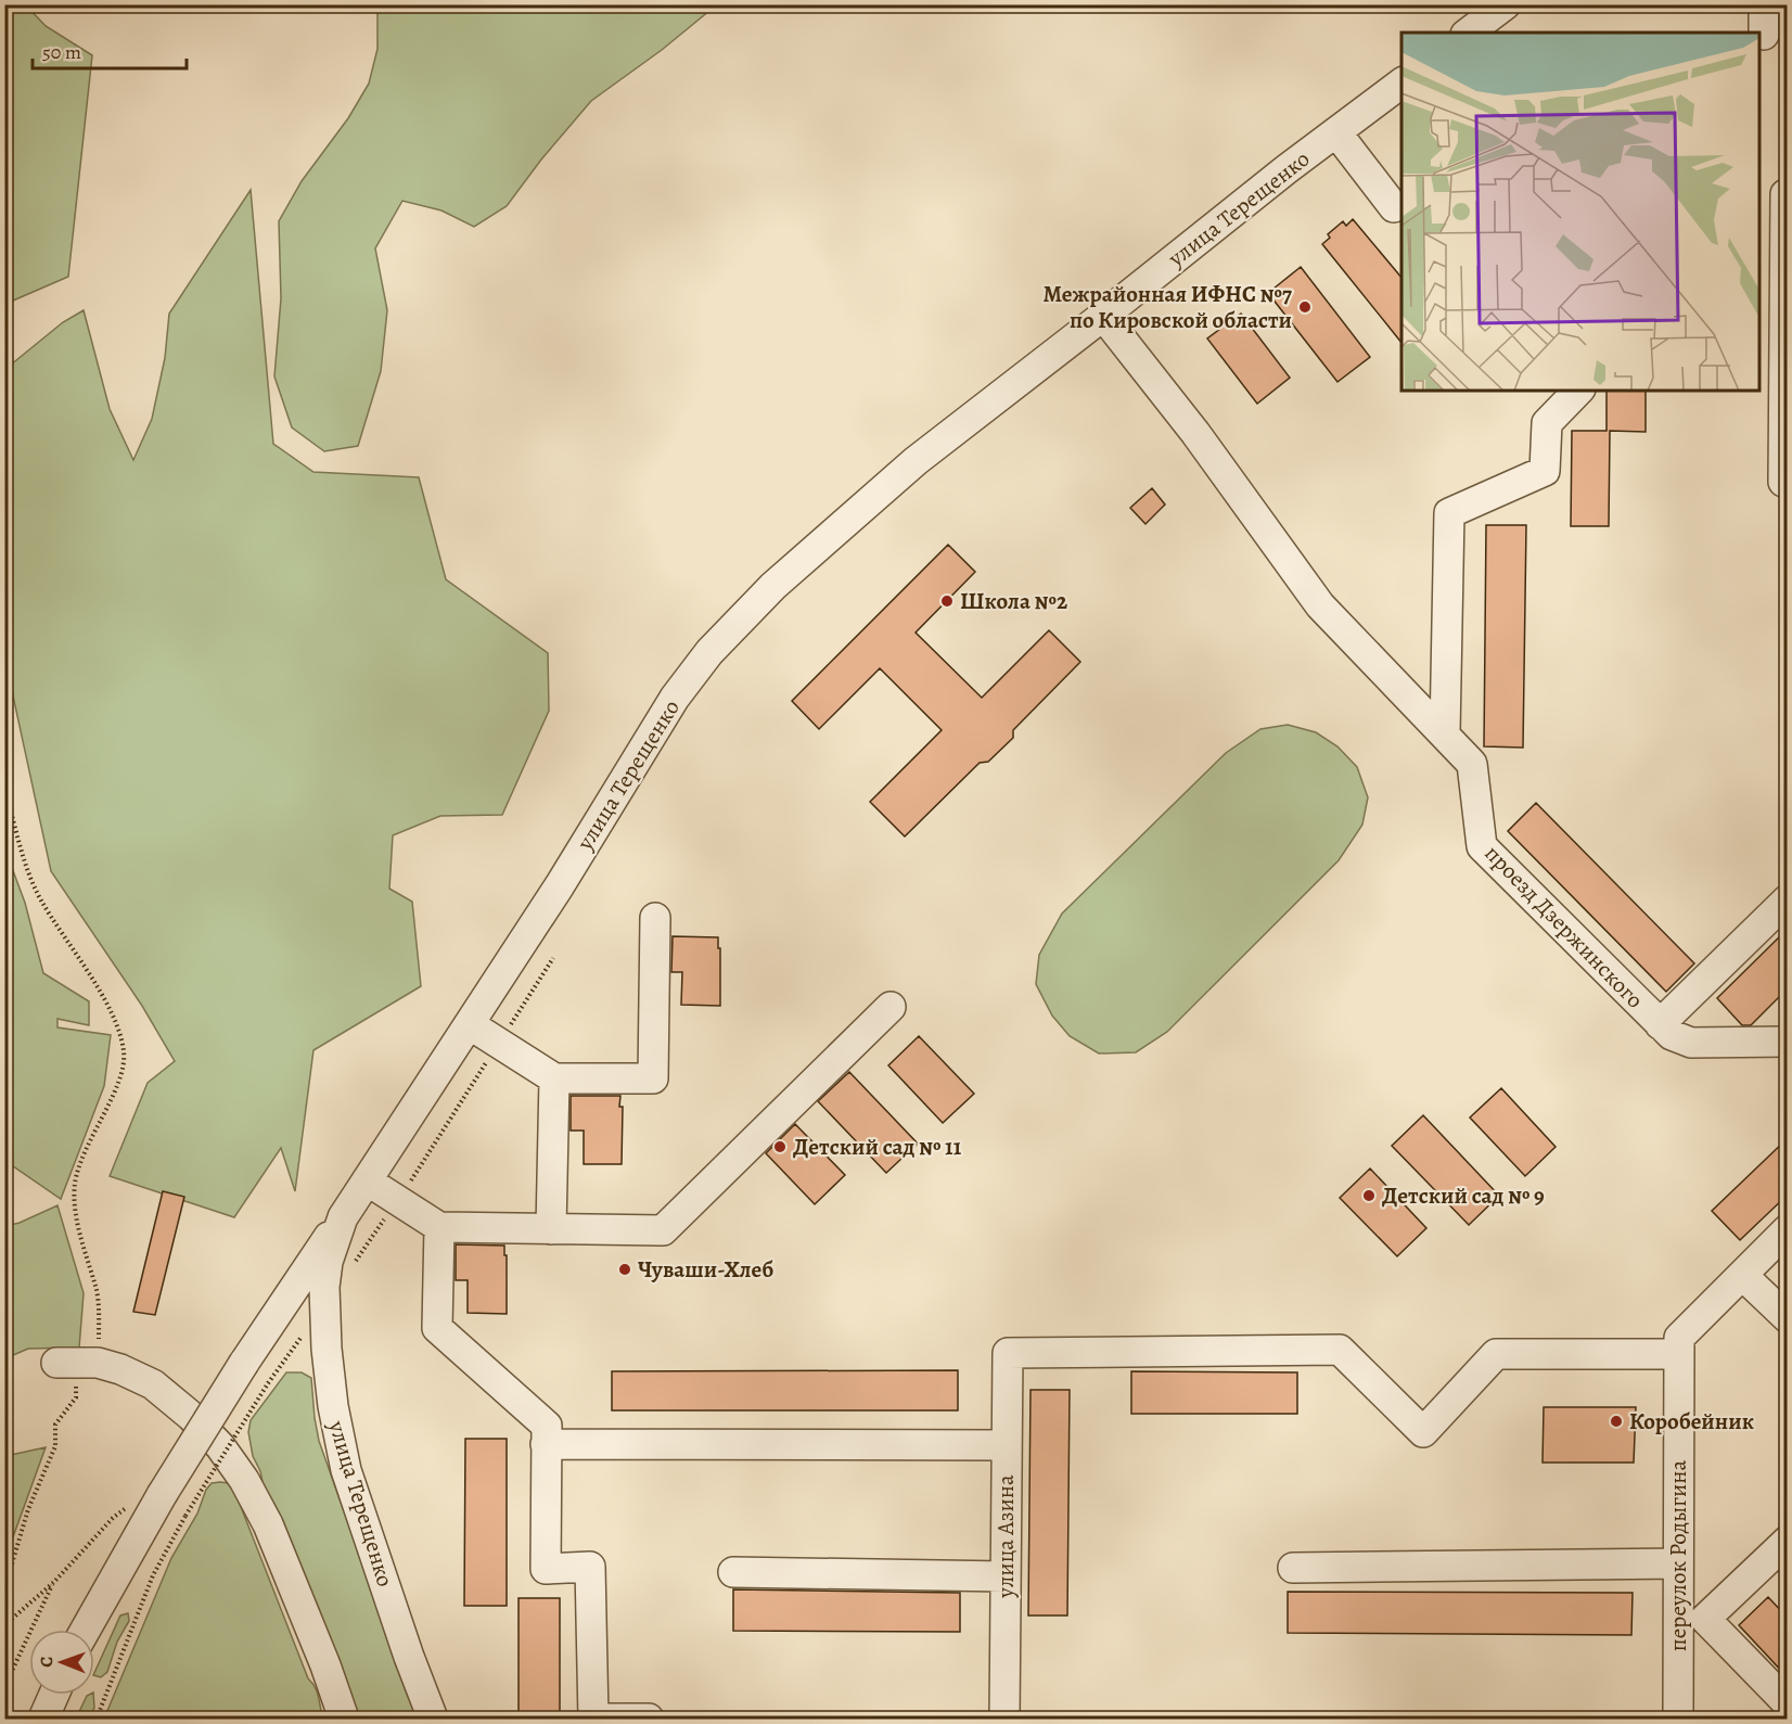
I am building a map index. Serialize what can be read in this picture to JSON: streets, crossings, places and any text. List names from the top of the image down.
{
  "streets": {
    "street": [
      "улица Терещенко",
      "проезд Дзержинского",
      "улица Азина",
      "переулок Родыгина"
    ]
  },
  "crossings": [
    ["улица Терещенко", "проезд Дзержинского"],
    ["улица Азина", "переулок Родыгина"]
  ],
  "places": [
    "Межрайонная ИФНС №7 по Кировской области",
    "Школа №2",
    "Детский сад № 11",
    "Детский сад № 9",
    "Чуваши-Хлеб",
    "Коробейник"
  ],
  "scale_bar": "50 m",
  "north": "left"
}
